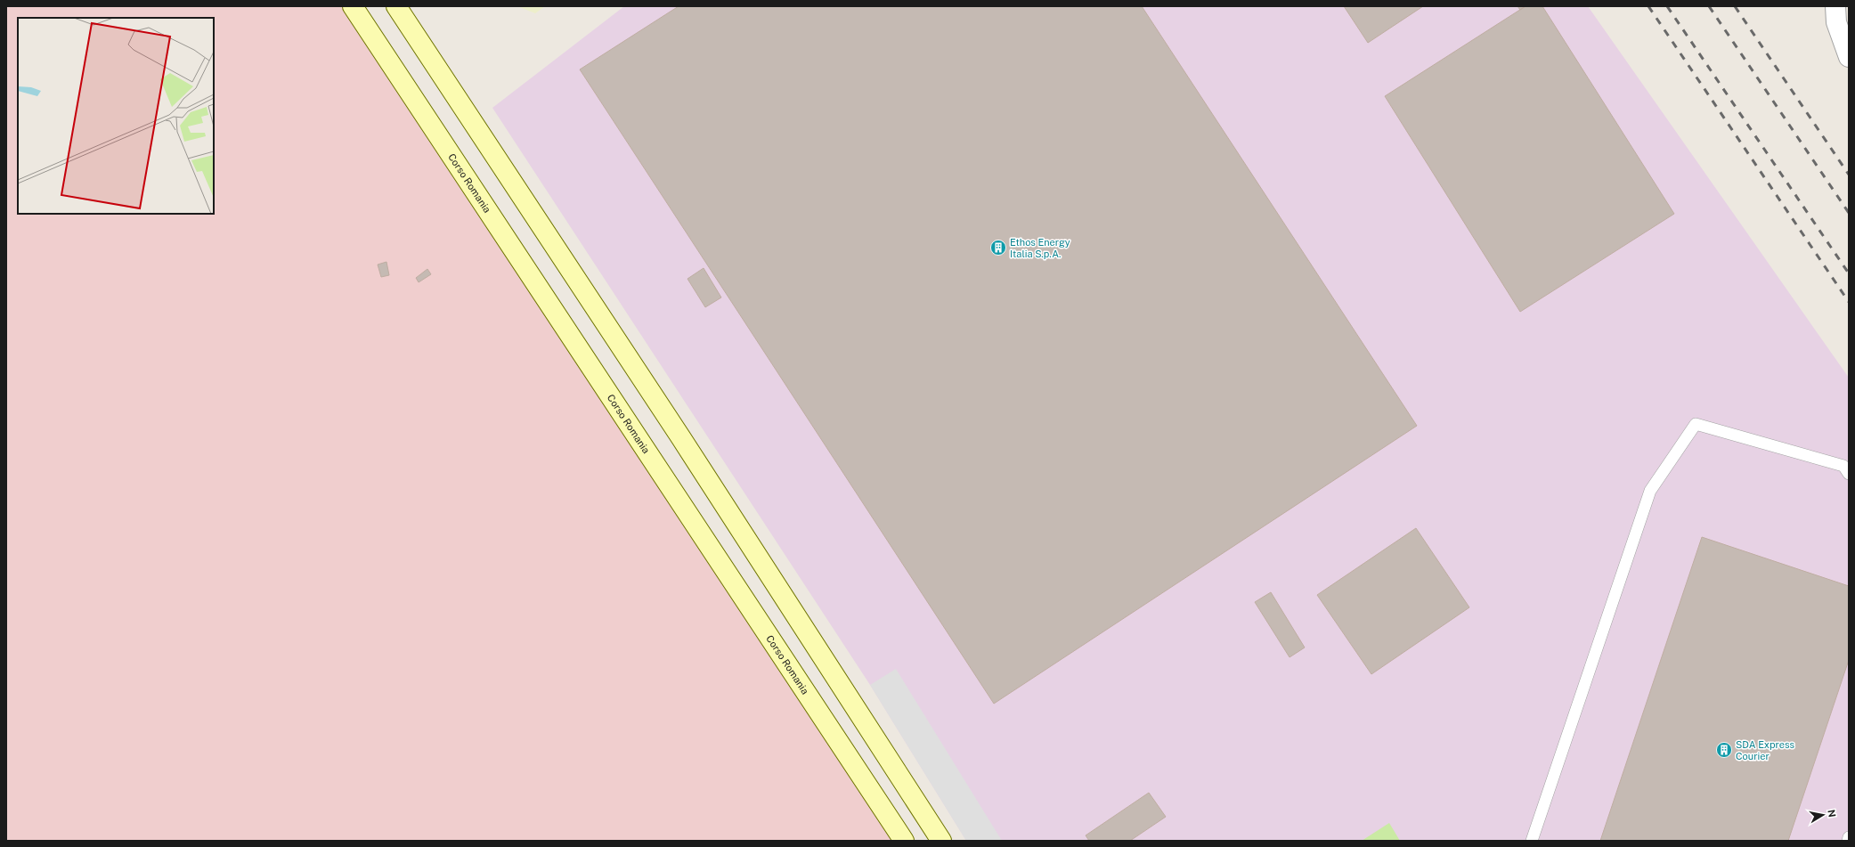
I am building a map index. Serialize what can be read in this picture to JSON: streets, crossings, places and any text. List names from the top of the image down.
{
  "streets": {
    "main road": ["Corso Romania"]
  },
  "places": {
    "building": ["Ethos Energy Italia S.p.A.", "SDA Express Courier"]
  },
  "north": "right"
}
